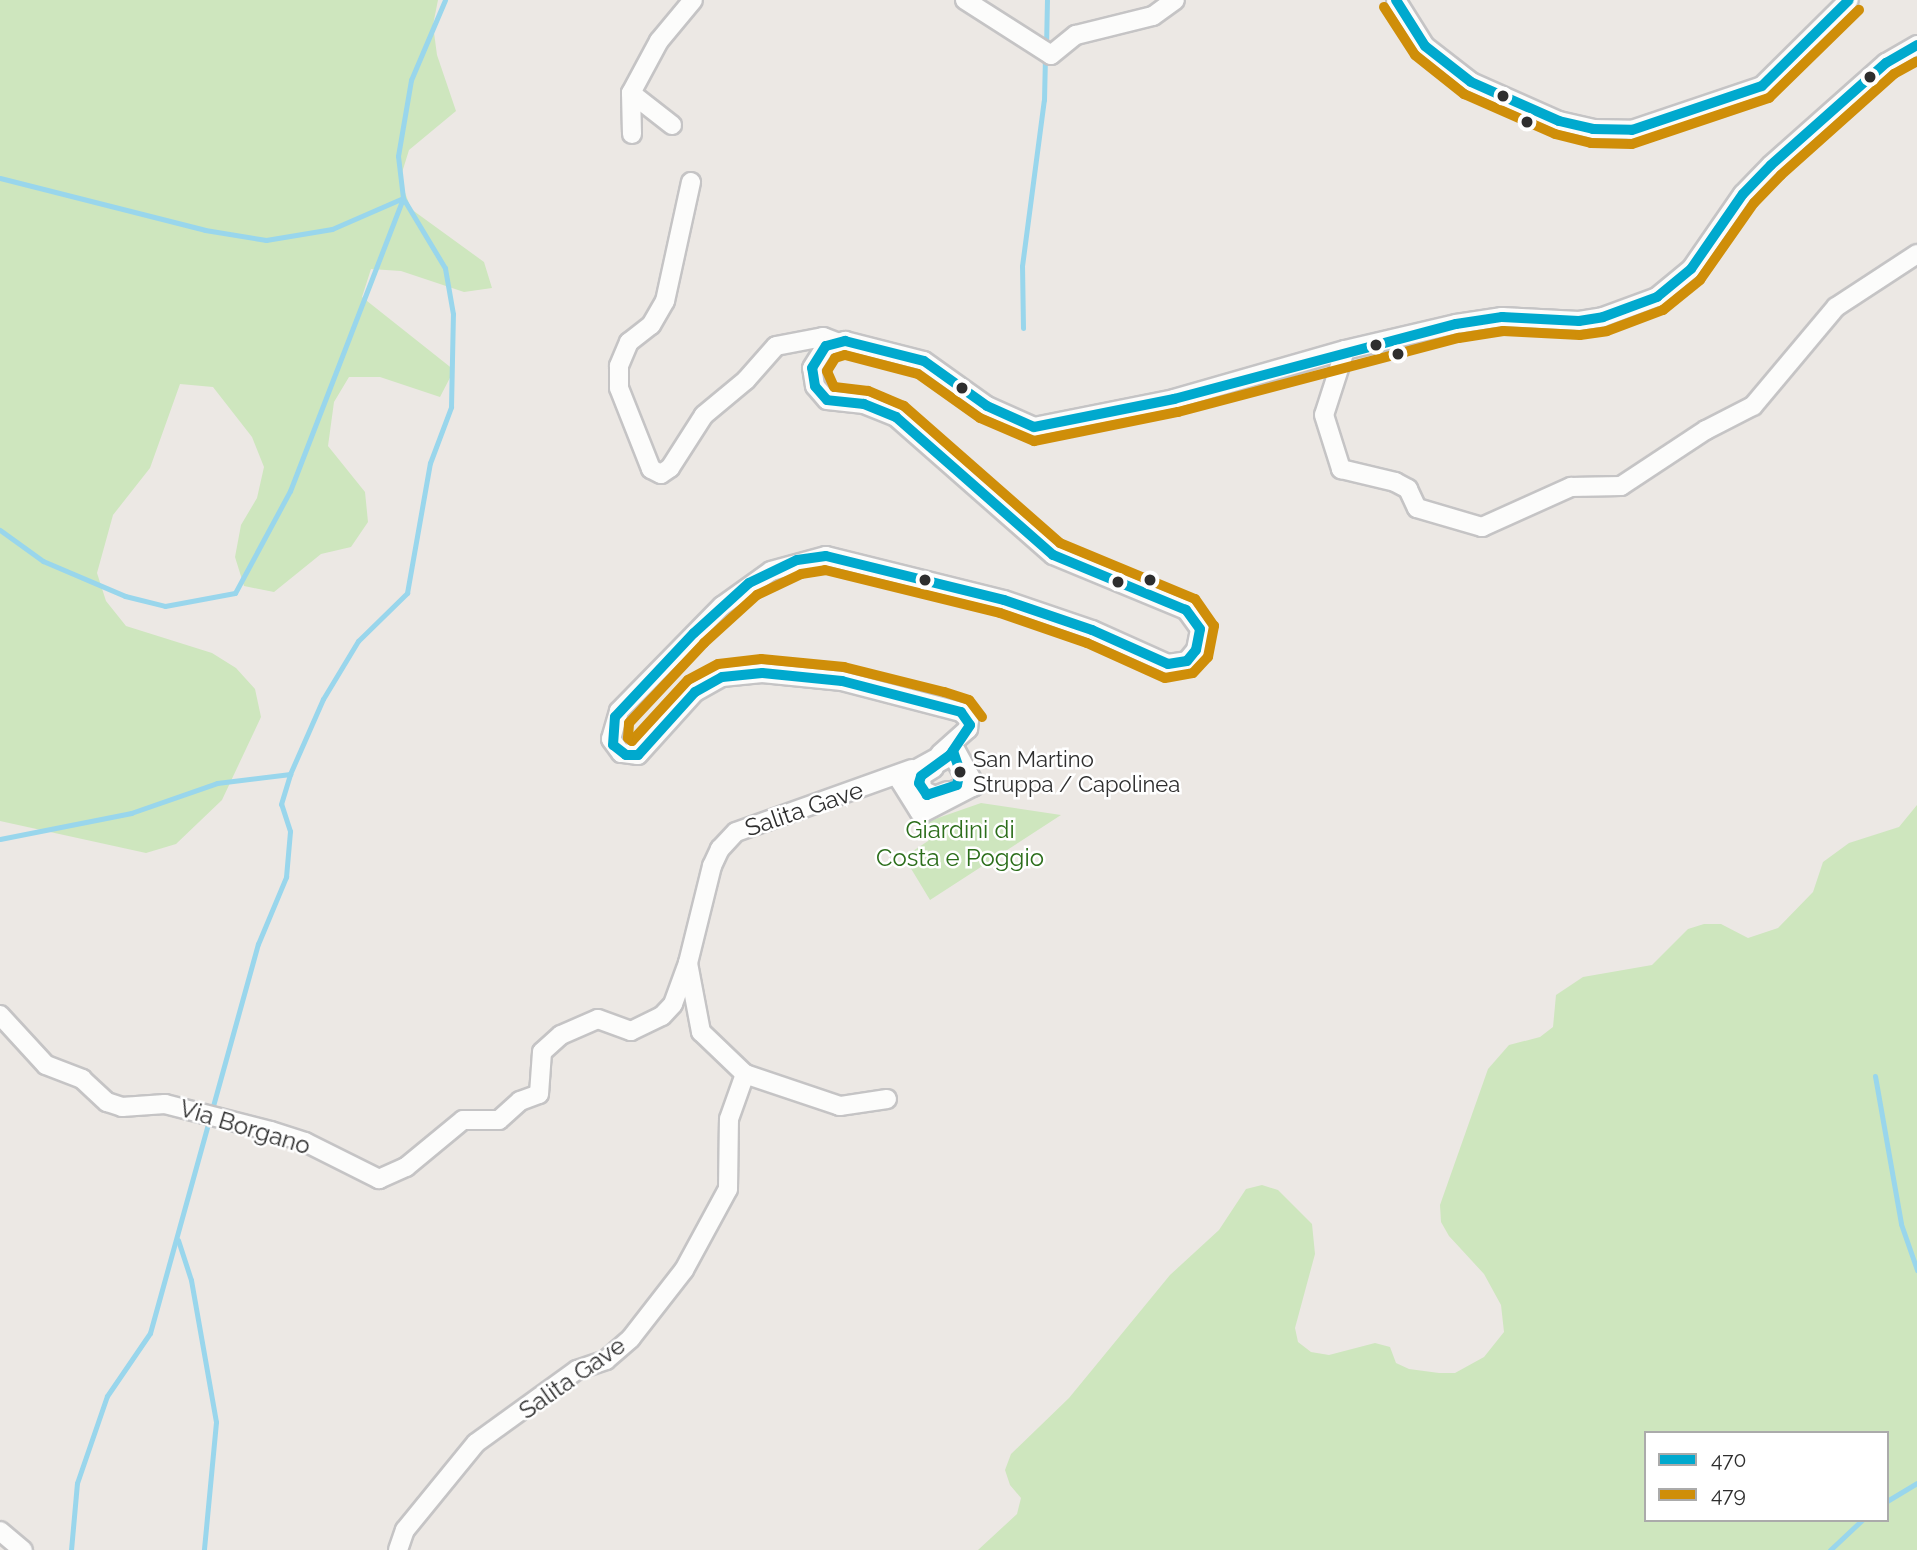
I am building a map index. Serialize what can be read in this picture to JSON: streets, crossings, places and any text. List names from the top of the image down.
{
  "streets": {
    "street": ["Salita Gave", "Via Borgano"]
  },
  "crossings": [
    ["Salita Gave", "Via Borgano"]
  ],
  "parks": ["Giardini di Costa e Poggio"],
  "places": ["San Martino Struppa / Capolinea"],
  "lines": ["transit line 470", "transit line 479"],
  "legend": ["470", "479"]
}
